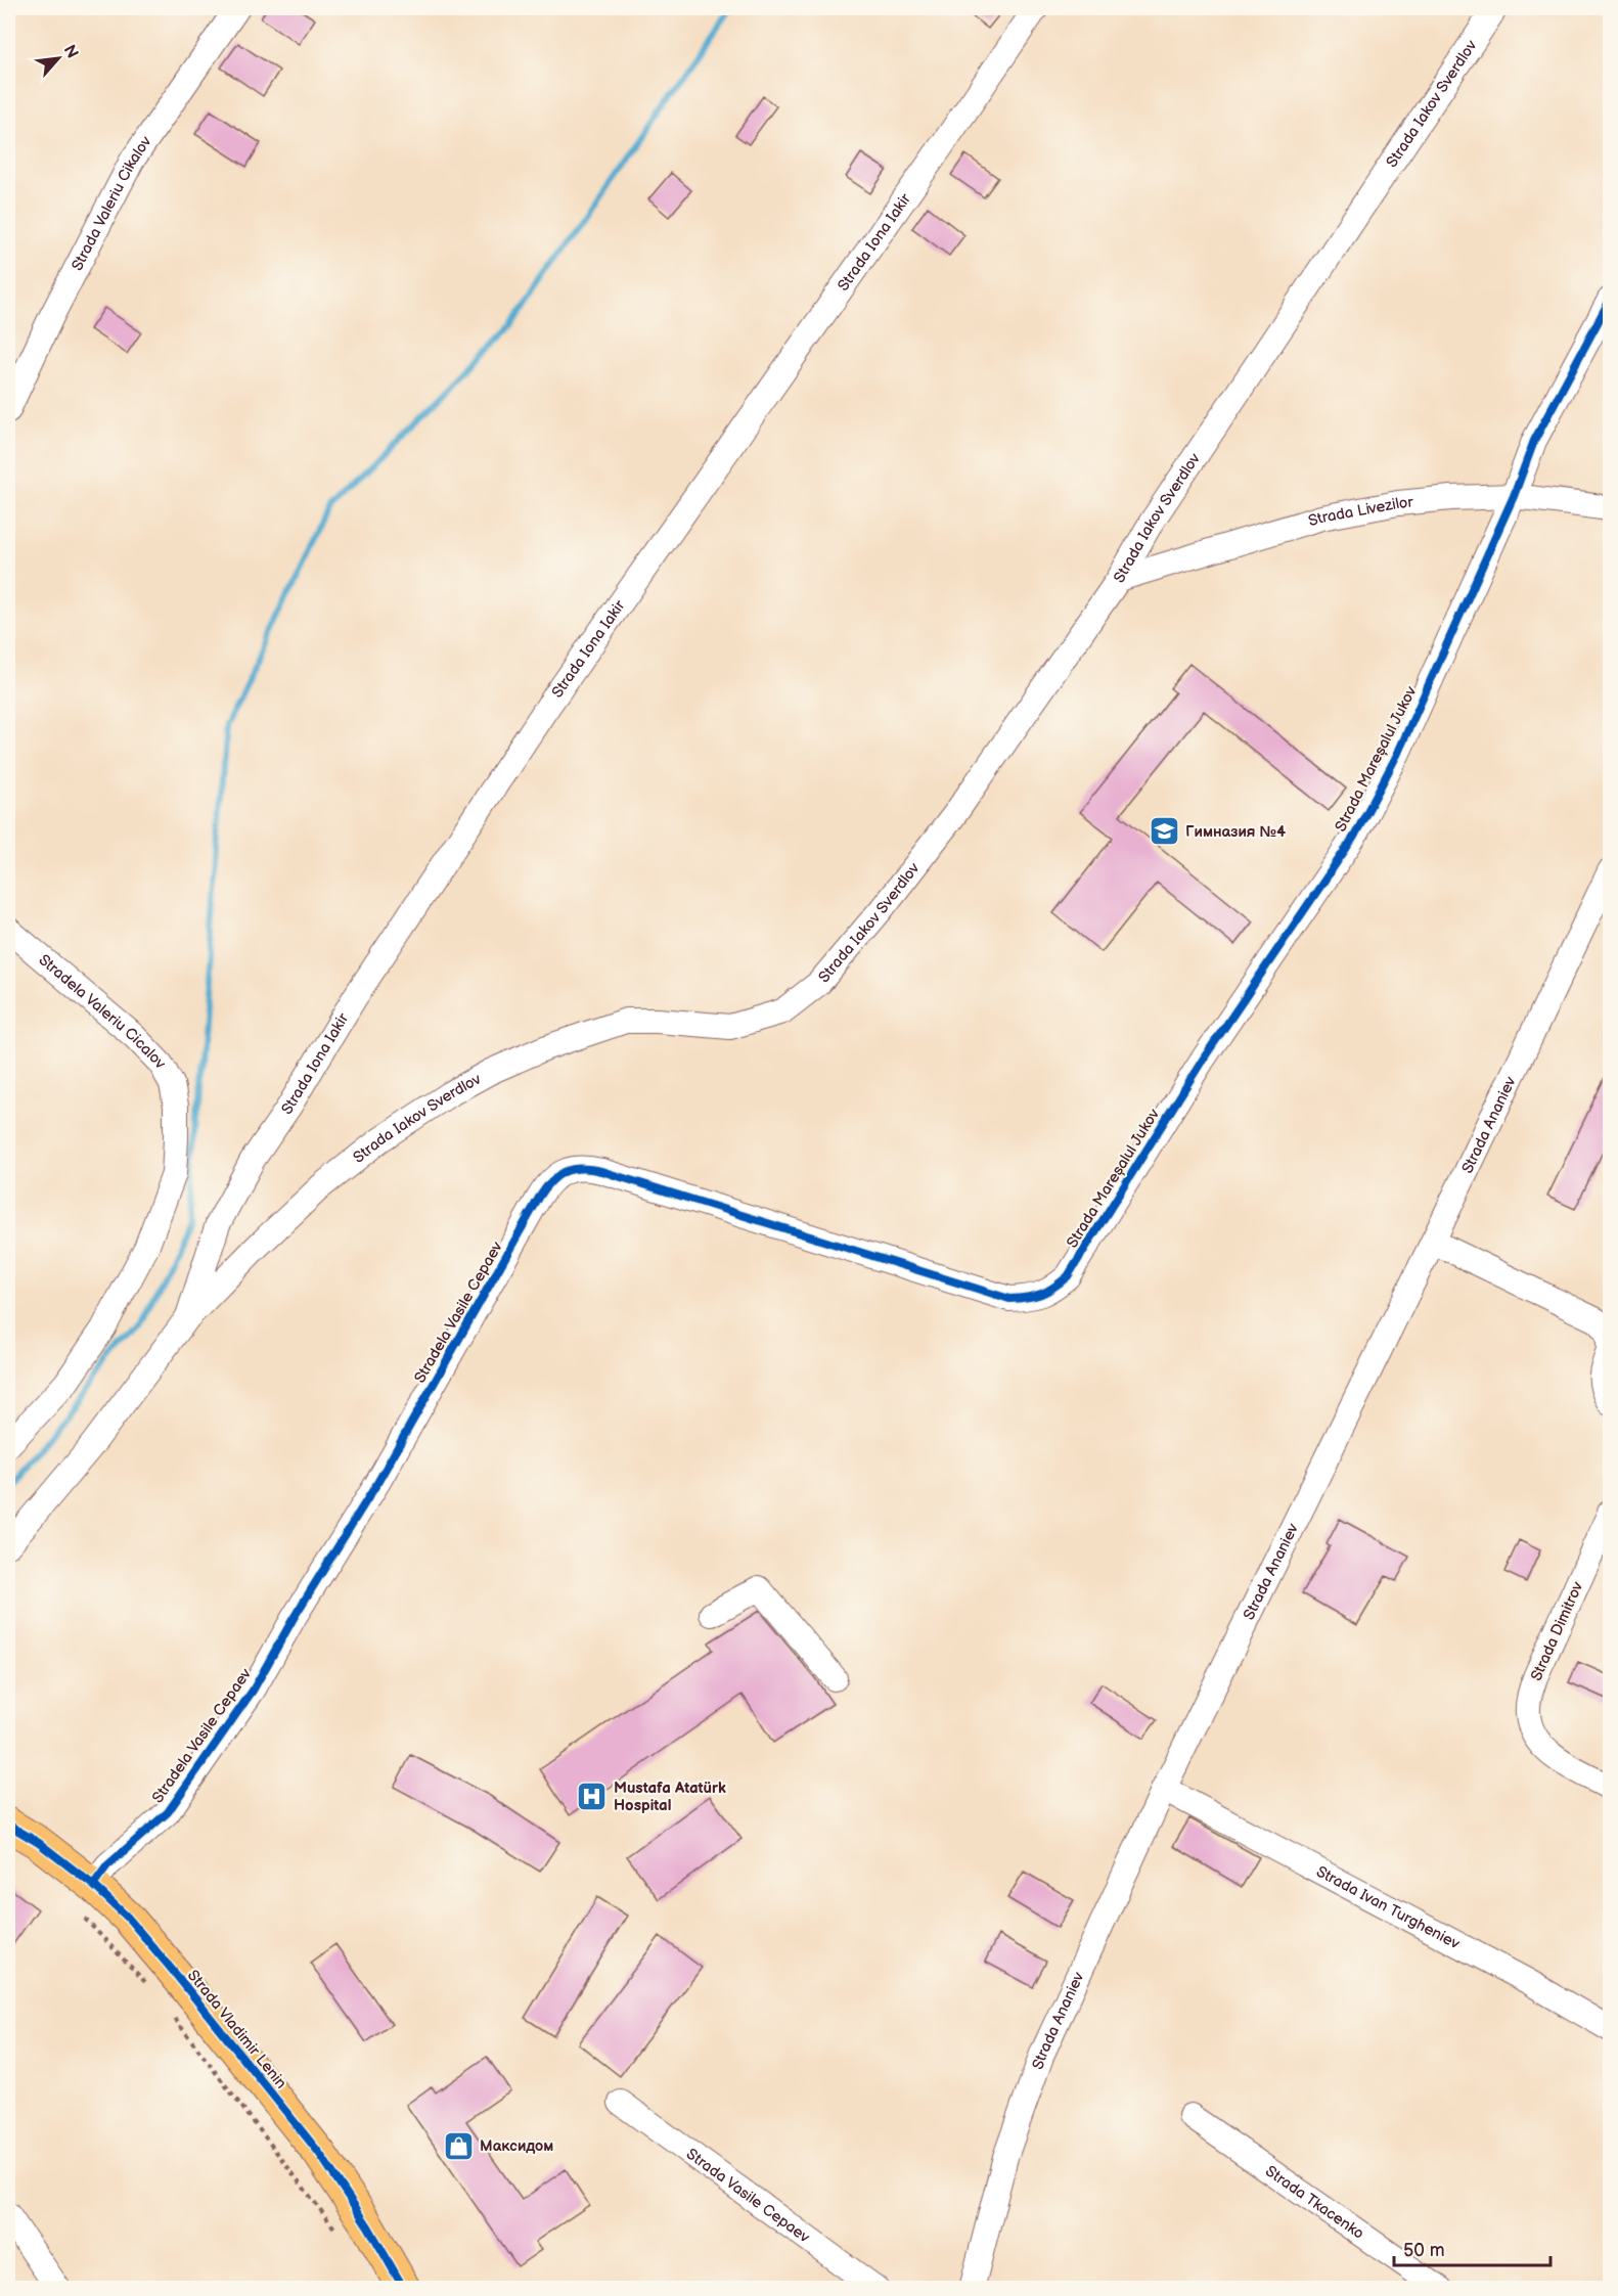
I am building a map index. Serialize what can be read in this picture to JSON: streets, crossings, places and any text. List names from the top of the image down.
{
  "streets": {
    "main road": ["Strada Vladimir Lenin"],
    "street": [
      "Strada Iakov Sverdlov",
      "Strada Valeriu Cikalov",
      "Strada Iona Iakir",
      "Strada Livezilor",
      "Strada Mareșalul Jukov",
      "Stradela Valeriu Cicalov",
      "Strada Ananiev",
      "Stradela Vasile Cepaev",
      "Strada Dimitrov",
      "Strada Ivan Turgheniev",
      "Strada Vasile Cepaev",
      "Strada Tkacenko"
    ]
  },
  "crossings": [
    ["Strada Iakov Sverdlov", "Strada Iona Iakir"],
    ["Strada Iakov Sverdlov", "Strada Livezilor"],
    ["Strada Livezilor", "Strada Mareșalul Jukov"],
    ["Strada Mareșalul Jukov", "Stradela Vasile Cepaev"],
    ["Strada Ananiev", "Strada Ivan Turgheniev"],
    ["Stradela Vasile Cepaev", "Strada Vladimir Lenin"]
  ],
  "places": {
    "school or university": ["Гимназия №4"],
    "hospital": ["Mustafa Atatürk Hospital"],
    "shop": ["Максидом"]
  },
  "scale_bar": "50 m",
  "north": "top right"
}
